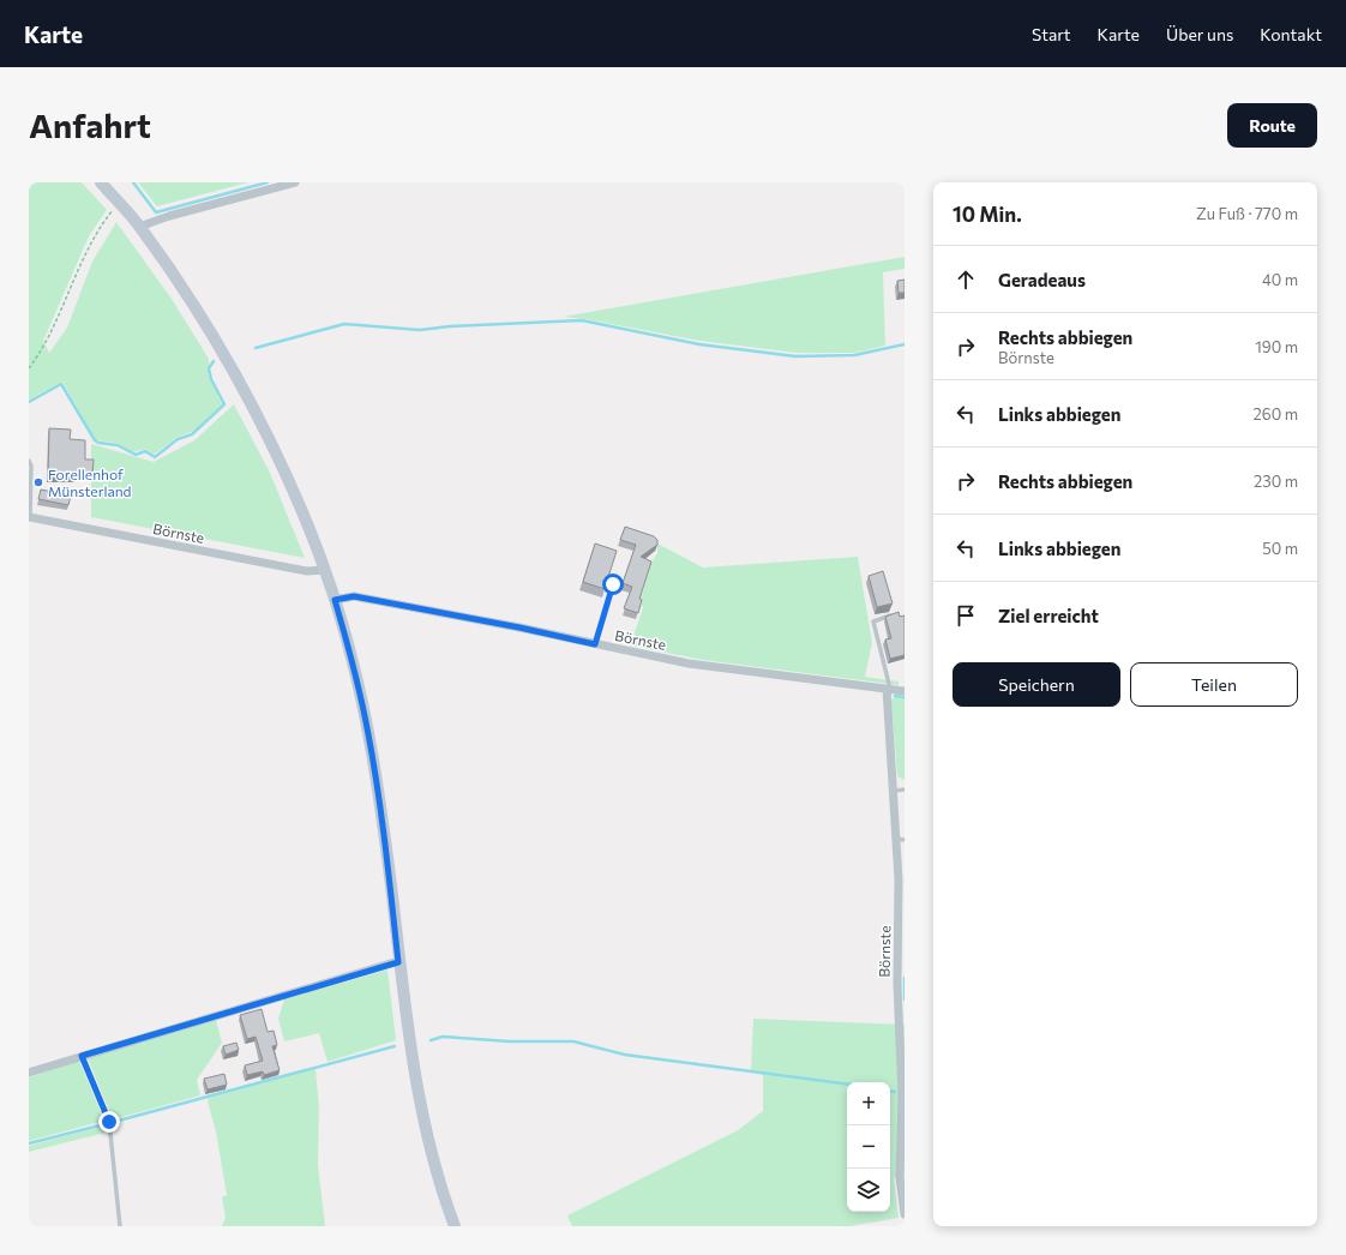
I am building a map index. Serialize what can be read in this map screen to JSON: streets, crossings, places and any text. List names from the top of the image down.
{
  "streets": {
    "street": ["Börnste"]
  },
  "places": ["Forellenhof Münsterland"],
  "page": {
    "header": "Karte",
    "nav": [
      "Start",
      "Karte",
      "Über uns",
      "Kontakt"
    ],
    "buttons": [
      "Route",
      ["Speichern", "Teilen"]
    ],
    "title": "Anfahrt",
    "heading": ["10 Min.", "Zu Fuß · 770 m"],
    "list": [
      ["Geradeaus", "40 m"],
      ["Rechts abbiegen", "Börnste", "190 m"],
      ["Links abbiegen", "260 m"],
      ["Rechts abbiegen", "230 m"],
      ["Links abbiegen", "50 m"],
      "Ziel erreicht"
    ],
    "map_buttons": ["+", "−"]
  }
}
